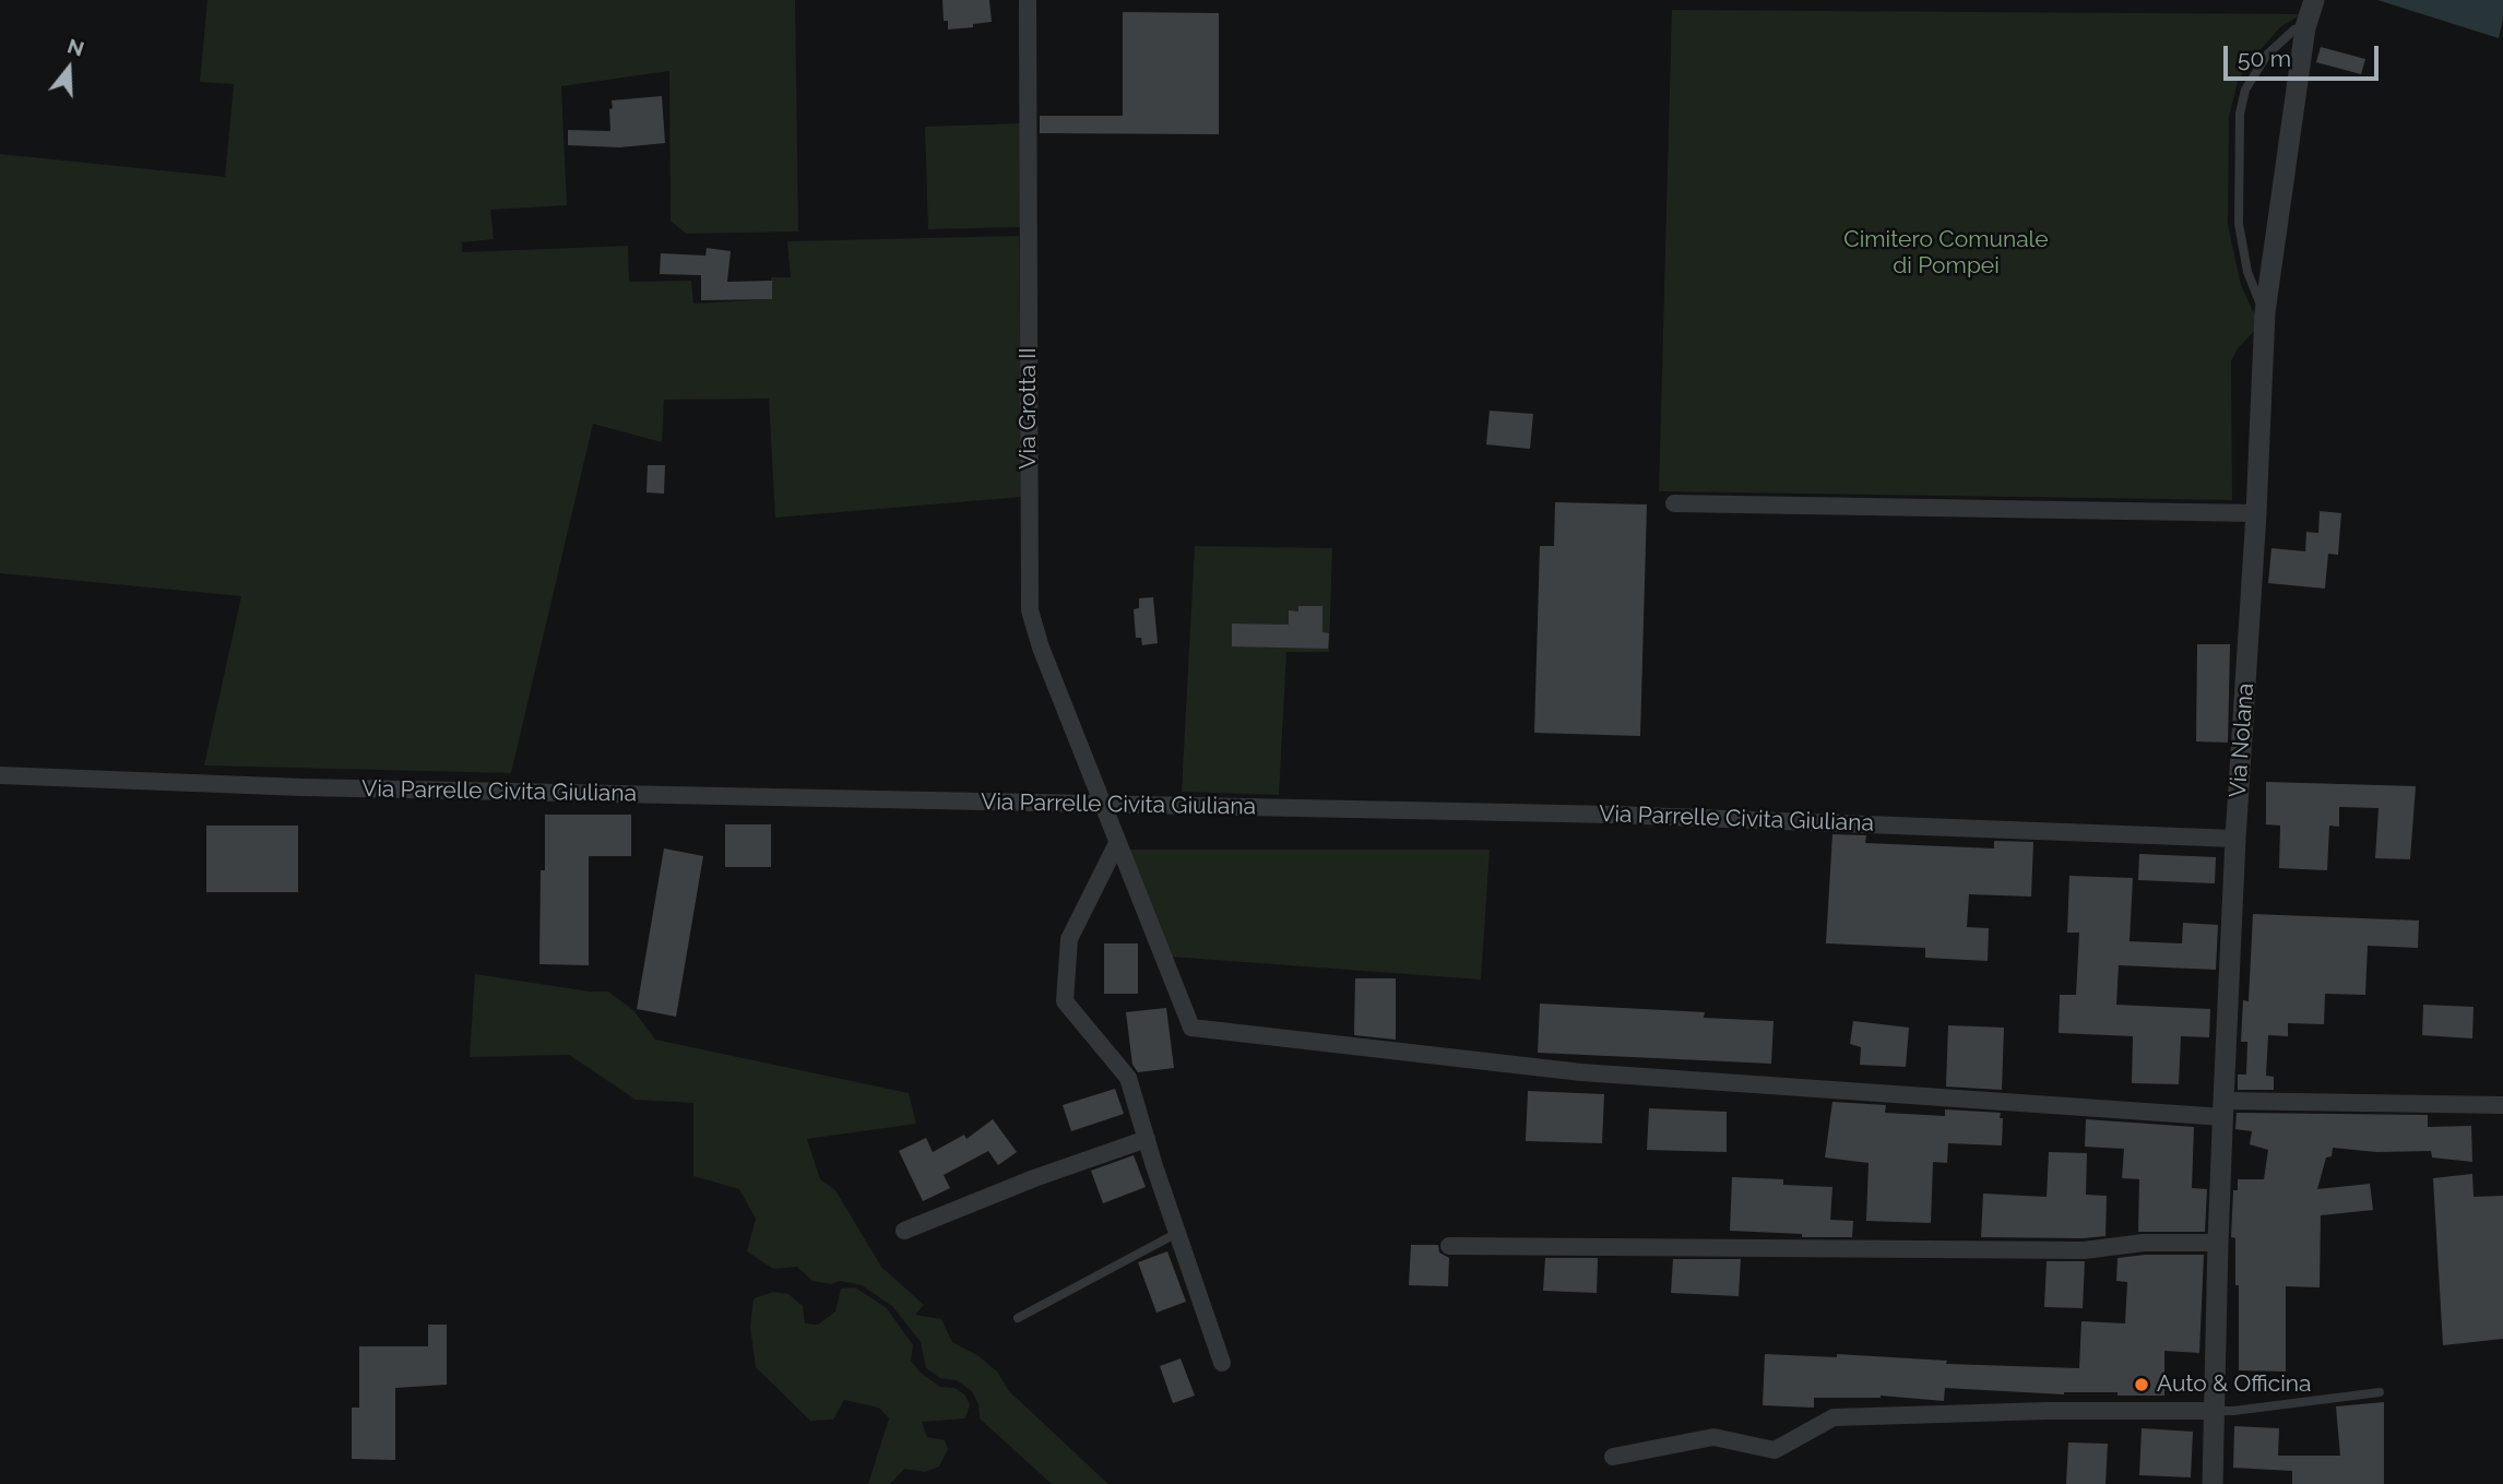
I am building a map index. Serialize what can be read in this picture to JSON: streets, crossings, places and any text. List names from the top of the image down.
{
  "streets": {
    "street": ["Via Grotta II", "Via Nolana", "Via Parrelle Civita Giuliana"]
  },
  "crossings": [
    ["Via Grotta II", "Via Nolana"],
    ["Via Grotta II", "Via Parrelle Civita Giuliana"],
    ["Via Nolana", "Via Parrelle Civita Giuliana"]
  ],
  "parks": ["Cimitero Comunale di Pompei"],
  "places": ["Auto & Officina"],
  "scale_bar": "50 m",
  "north": "top"
}
